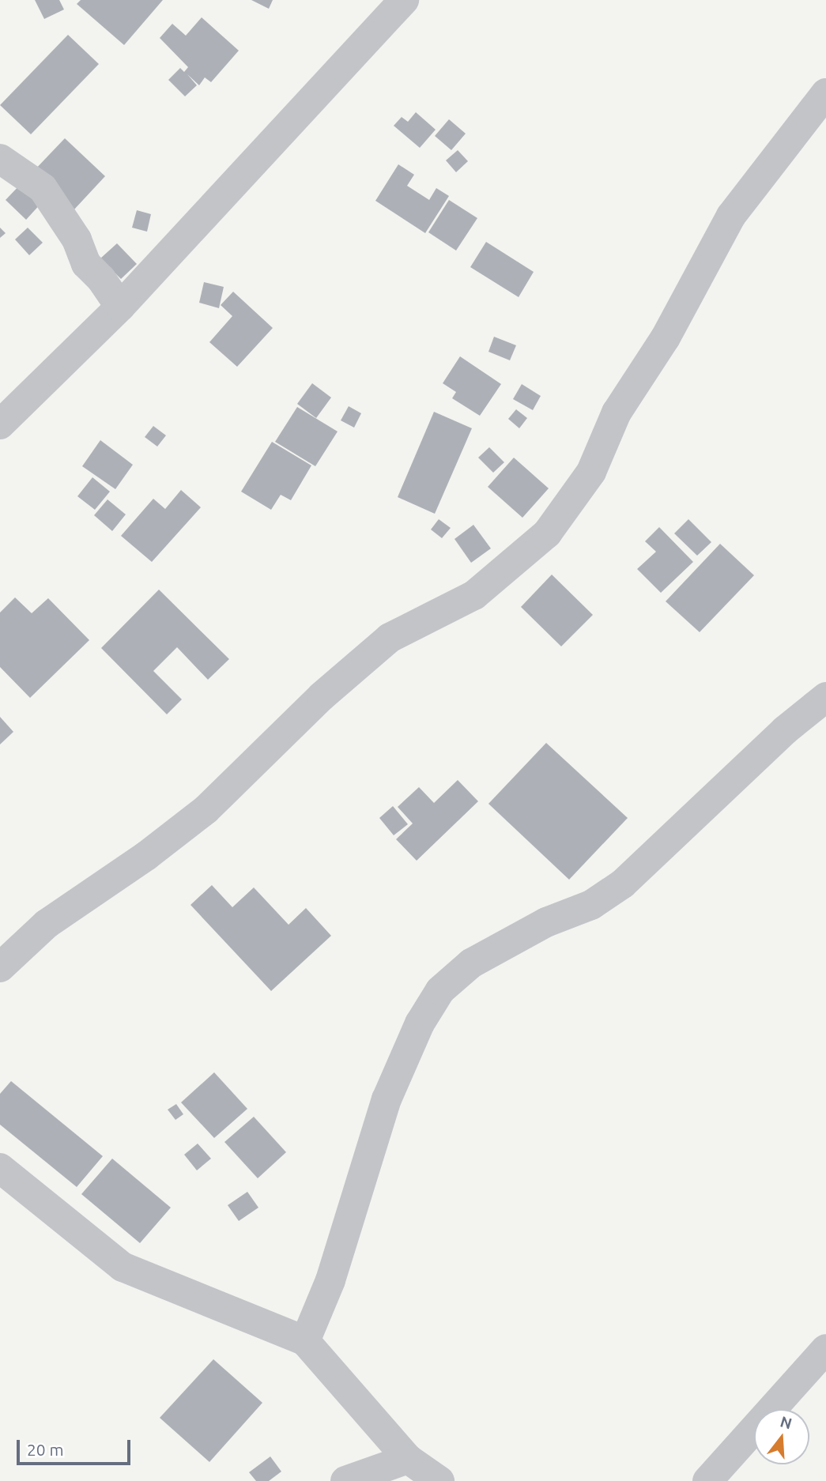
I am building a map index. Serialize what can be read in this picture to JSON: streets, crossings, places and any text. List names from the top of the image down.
{
  "scale_bar": "20 m",
  "north": "top"
}
